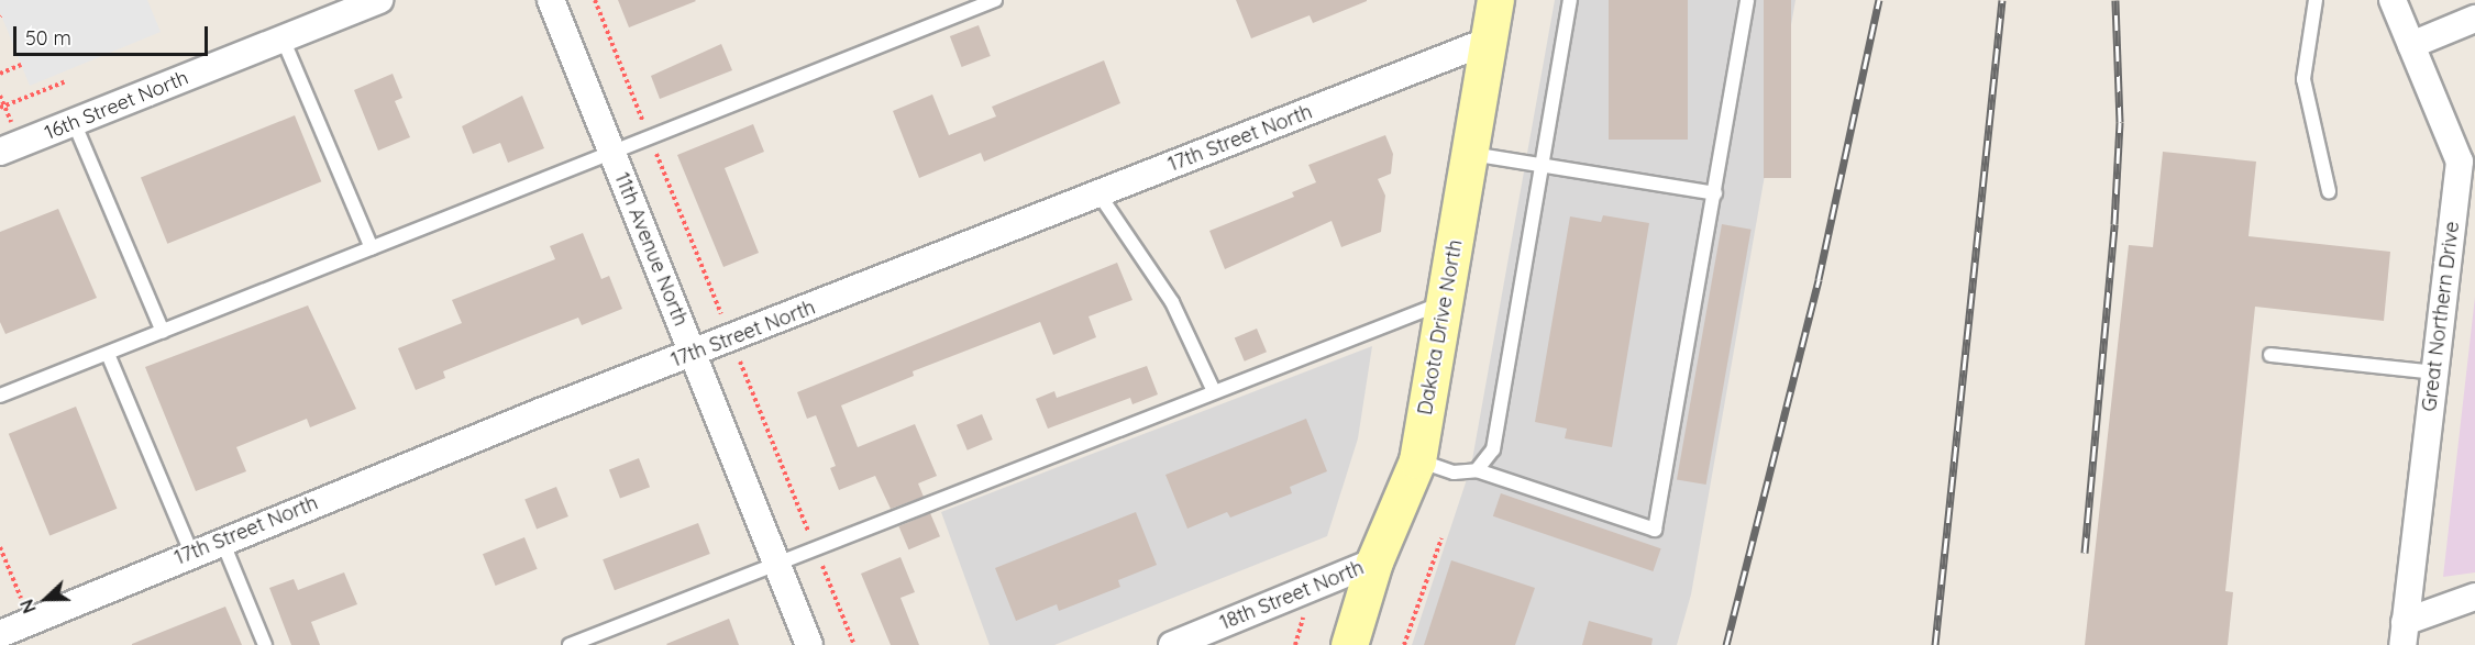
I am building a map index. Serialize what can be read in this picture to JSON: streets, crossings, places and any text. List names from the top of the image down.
{
  "streets": {
    "street": [
      "16th Street North",
      "17th Street North",
      "11th Avenue North",
      "Great Northern Drive",
      "Dakota Drive North",
      "18th Street North"
    ]
  },
  "crossings": [
    ["17th Street North", "11th Avenue North"],
    ["17th Street North", "Dakota Drive North"],
    ["Dakota Drive North", "18th Street North"]
  ],
  "scale_bar": "50 m",
  "north": "left"
}
